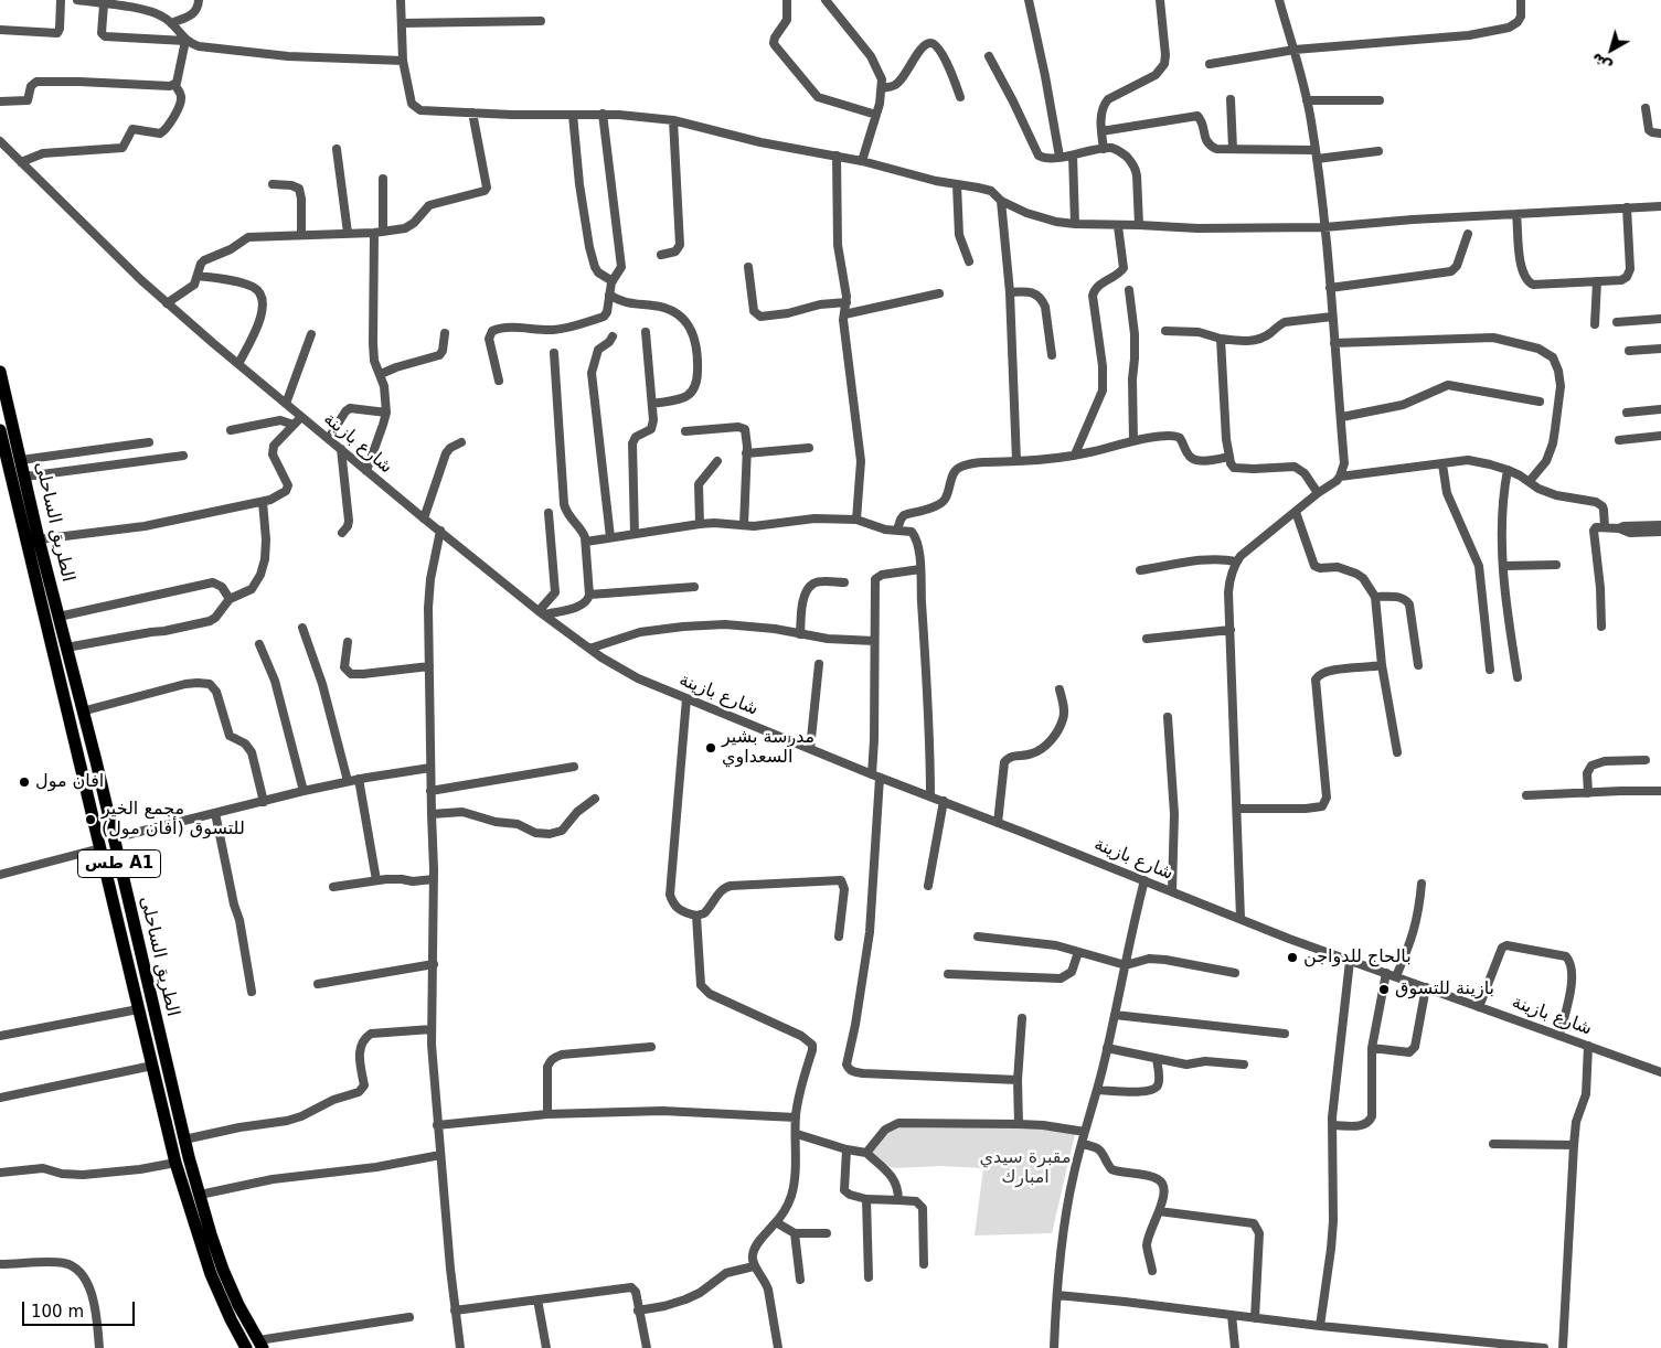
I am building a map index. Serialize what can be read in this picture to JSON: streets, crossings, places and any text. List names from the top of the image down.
{
  "streets": {
    "highway": ["الطريق الساحلى", "طس A1"],
    "street": ["شارع بازينة"]
  },
  "parks": ["مقبرة سيدي امبارك"],
  "places": [
    "مدرسة بشير السعداوي",
    "افان مول",
    "مجمع الخير للتسوق (أفان مول)",
    "بالحاج للدواجن",
    "بازينة للتسوق"
  ],
  "scale_bar": "100 m",
  "north": "bottom left"
}
